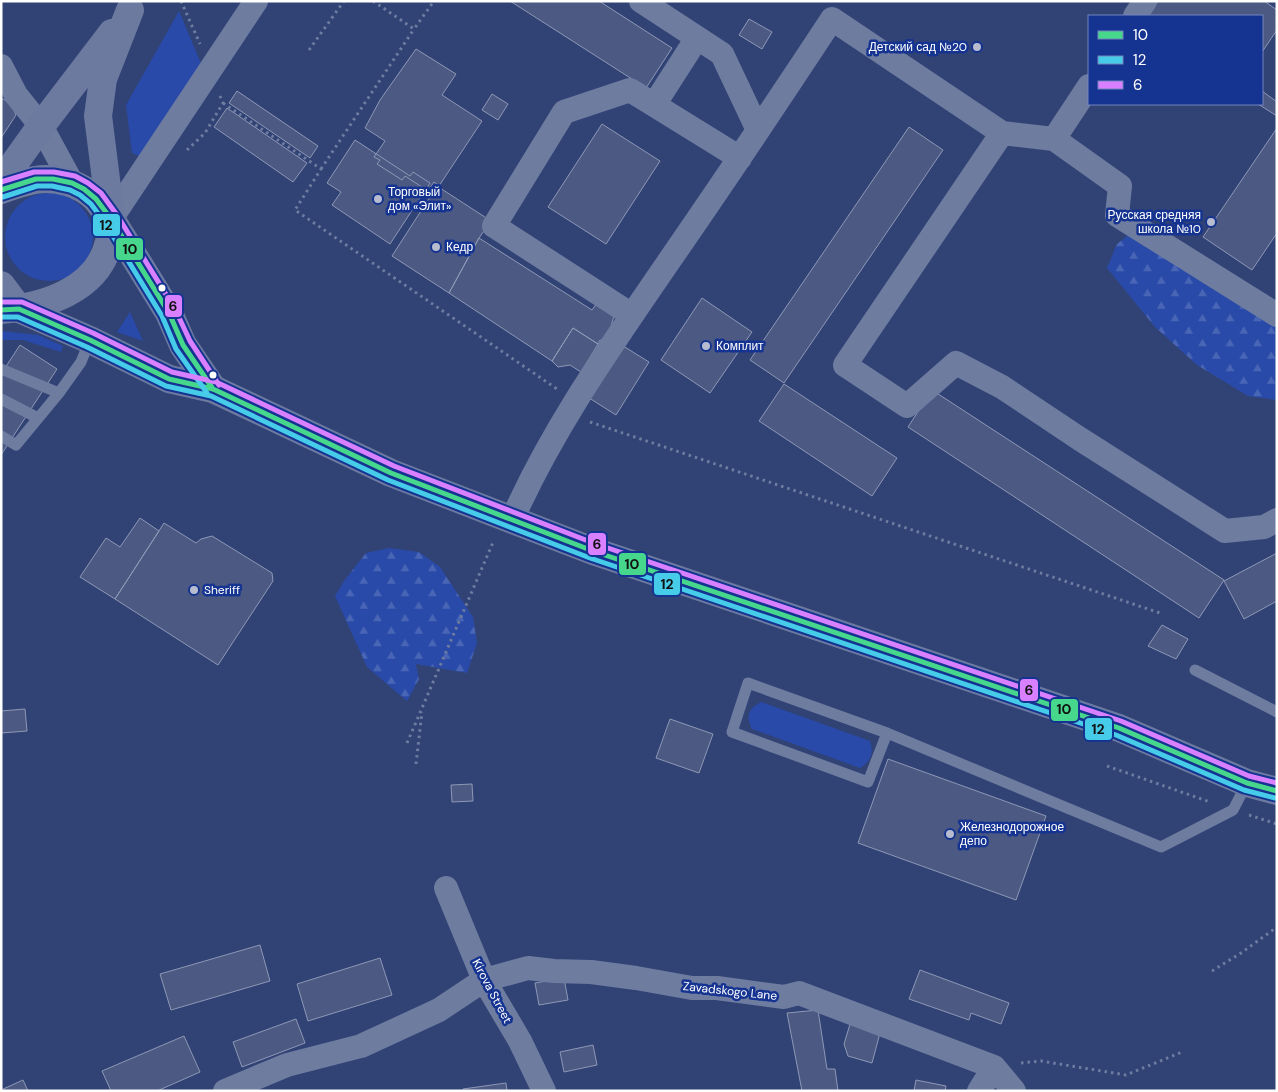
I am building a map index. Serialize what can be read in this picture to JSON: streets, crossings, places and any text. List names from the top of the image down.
{
  "streets": {
    "street": ["Kirova Street", "Zavadskogo Lane"]
  },
  "crossings": [
    ["Kirova Street", "Zavadskogo Lane"]
  ],
  "places": [
    "Детский сад №20",
    "Торговый дом «Элит»",
    "Русская средняя школа №10",
    "Кедр",
    "Комплит",
    "Sheriff",
    "Железнодорожное депо"
  ],
  "lines": ["transit line 6", "transit line 10", "transit line 12"],
  "legend": ["10", "12", "6"]
}
